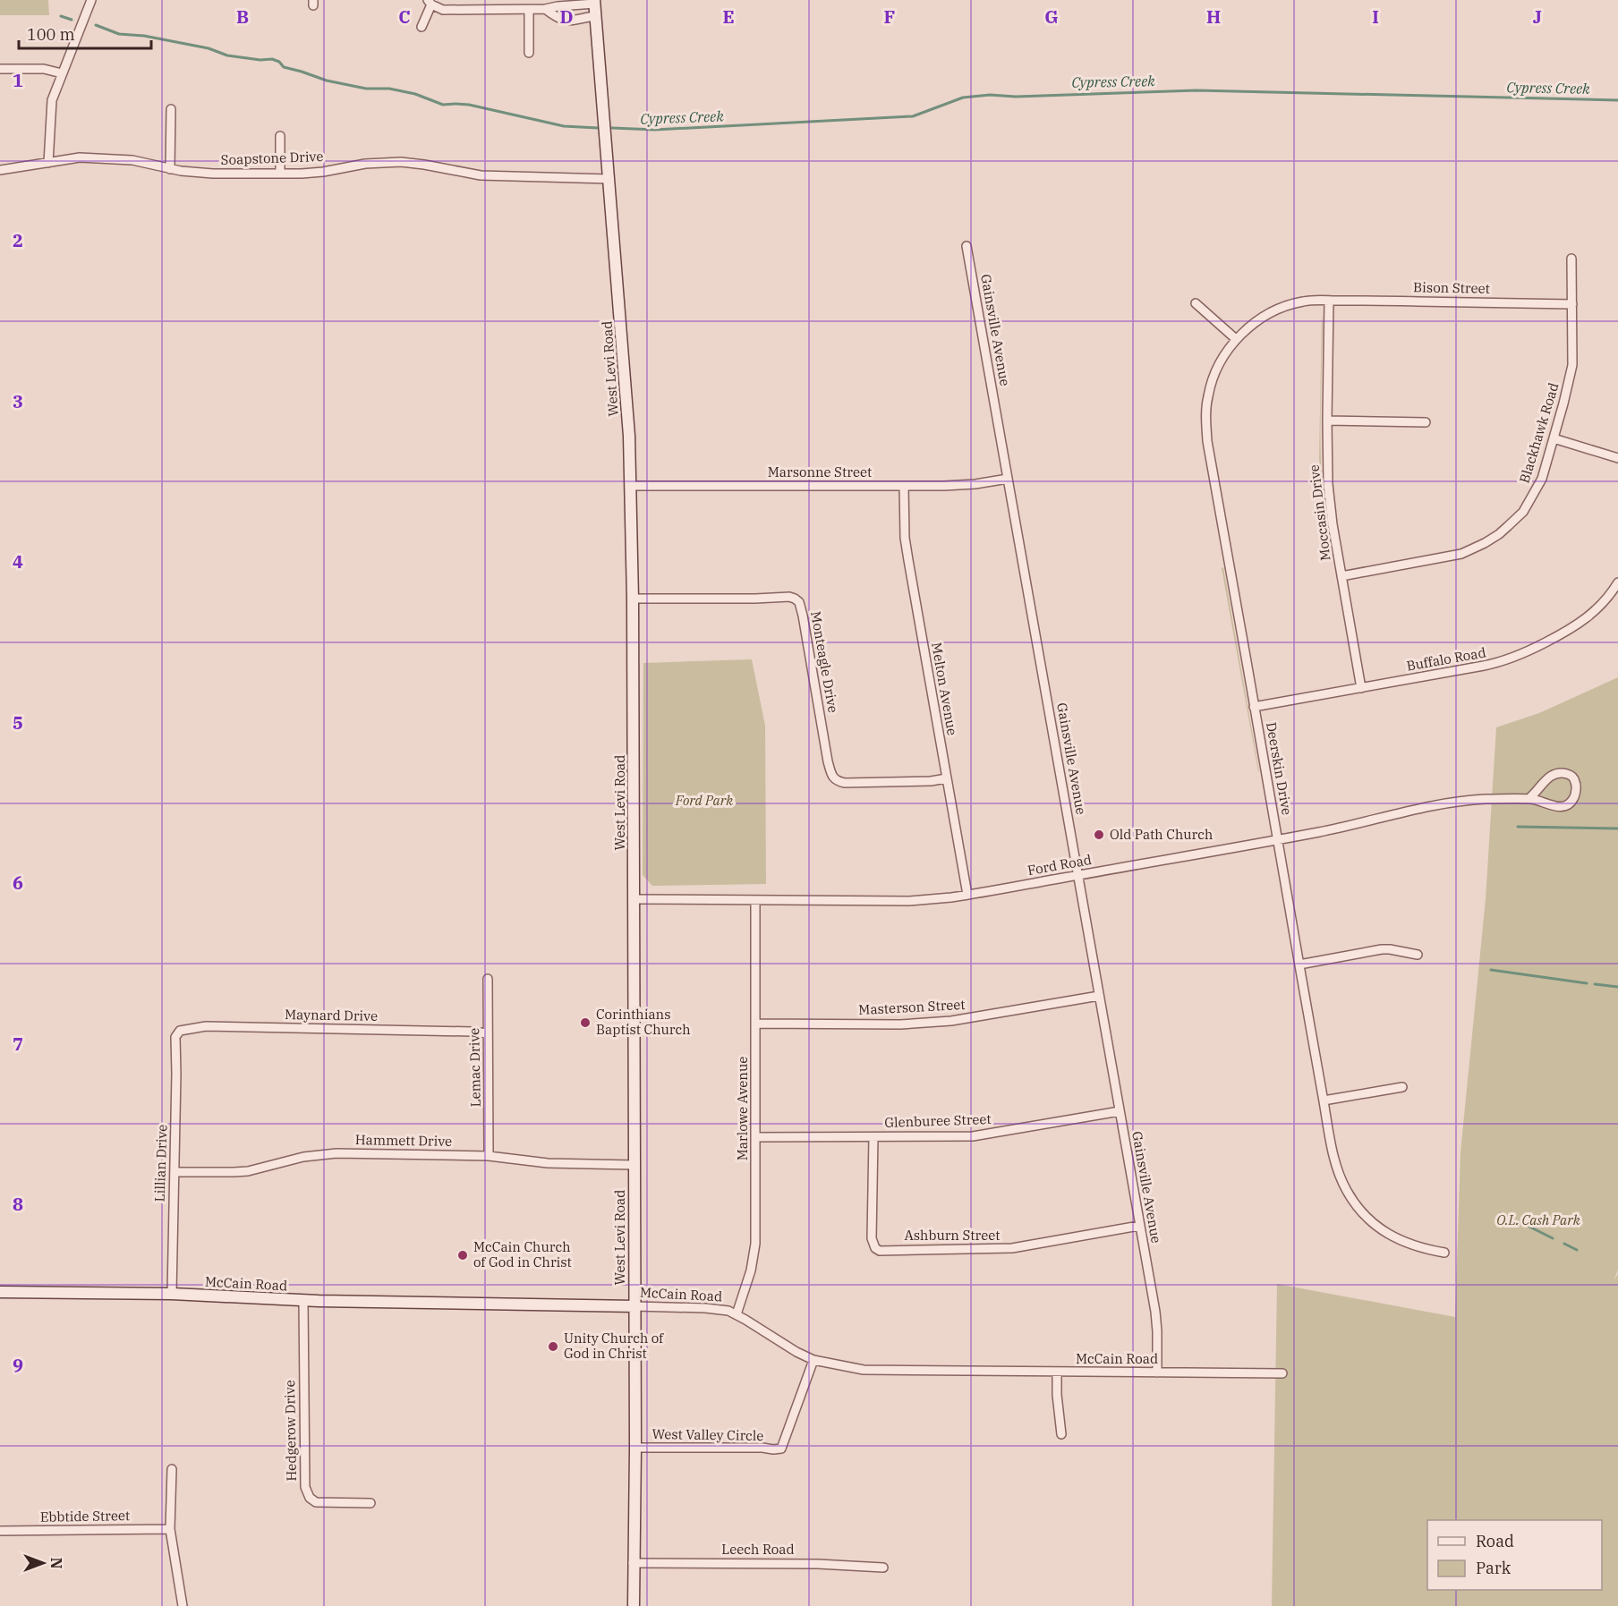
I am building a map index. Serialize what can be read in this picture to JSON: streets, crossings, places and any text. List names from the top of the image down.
{
  "streets": {
    "street": [
      "Soapstone Drive",
      "Bison Street",
      "Gainsville Avenue",
      "West Levi Road",
      "Blackhawk Road",
      "Marsonne Street",
      "Moccasin Drive",
      "Buffalo Road",
      "Monteagle Drive",
      "Melton Avenue",
      "Deerskin Drive",
      "Ford Road",
      "Masterson Street",
      "Maynard Drive",
      "Lemac Drive",
      "Marlowe Avenue",
      "Glenburee Street",
      "Hammett Drive",
      "Lillian Drive",
      "Ashburn Street",
      "McCain Road",
      "Hedgerow Drive",
      "West Valley Circle",
      "Ebbtide Street",
      "Leech Road"
    ]
  },
  "crossings": [
    ["Soapstone Drive", "West Levi Road"],
    ["Bison Street", "Blackhawk Road"],
    ["Bison Street", "Moccasin Drive"],
    ["Bison Street", "Deerskin Drive"],
    ["Gainsville Avenue", "Marsonne Street"],
    ["Gainsville Avenue", "Ford Road"],
    ["Gainsville Avenue", "Masterson Street"],
    ["Gainsville Avenue", "Glenburee Street"],
    ["Gainsville Avenue", "Ashburn Street"],
    ["Gainsville Avenue", "McCain Road"],
    ["West Levi Road", "Marsonne Street"],
    ["West Levi Road", "Monteagle Drive"],
    ["West Levi Road", "Ford Road"],
    ["West Levi Road", "Hammett Drive"],
    ["West Levi Road", "McCain Road"],
    ["West Levi Road", "West Valley Circle"],
    ["West Levi Road", "Leech Road"],
    ["Blackhawk Road", "Moccasin Drive"],
    ["Marsonne Street", "Melton Avenue"],
    ["Moccasin Drive", "Buffalo Road"],
    ["Moccasin Drive", "Deerskin Drive"],
    ["Buffalo Road", "Deerskin Drive"],
    ["Monteagle Drive", "Melton Avenue"],
    ["Melton Avenue", "Ford Road"],
    ["Deerskin Drive", "Ford Road"],
    ["Ford Road", "Marlowe Avenue"],
    ["Masterson Street", "Marlowe Avenue"],
    ["Maynard Drive", "Lemac Drive"],
    ["Maynard Drive", "Lillian Drive"],
    ["Lemac Drive", "Hammett Drive"],
    ["Marlowe Avenue", "Glenburee Street"],
    ["Marlowe Avenue", "McCain Road"],
    ["Glenburee Street", "Ashburn Street"],
    ["Hammett Drive", "Lillian Drive"],
    ["Lillian Drive", "McCain Road"],
    ["McCain Road", "Hedgerow Drive"],
    ["McCain Road", "West Valley Circle"]
  ],
  "water": ["Cypress Creek"],
  "parks": ["Ford Park", "O.L. Cash Park"],
  "places": [
    "Old Path Church",
    "Corinthians Baptist Church",
    "McCain Church of God in Christ",
    "Unity Church of God in Christ"
  ],
  "legend": ["Road", "Park"],
  "scale_bar": "100 m",
  "north": "right",
  "grid": {
    "columns": [
      "B",
      "C",
      "D",
      "E",
      "F",
      "G",
      "H",
      "I",
      "J"
    ],
    "rows": [
      "1",
      "2",
      "3",
      "4",
      "5",
      "6",
      "7",
      "8",
      "9"
    ]
  }
}
